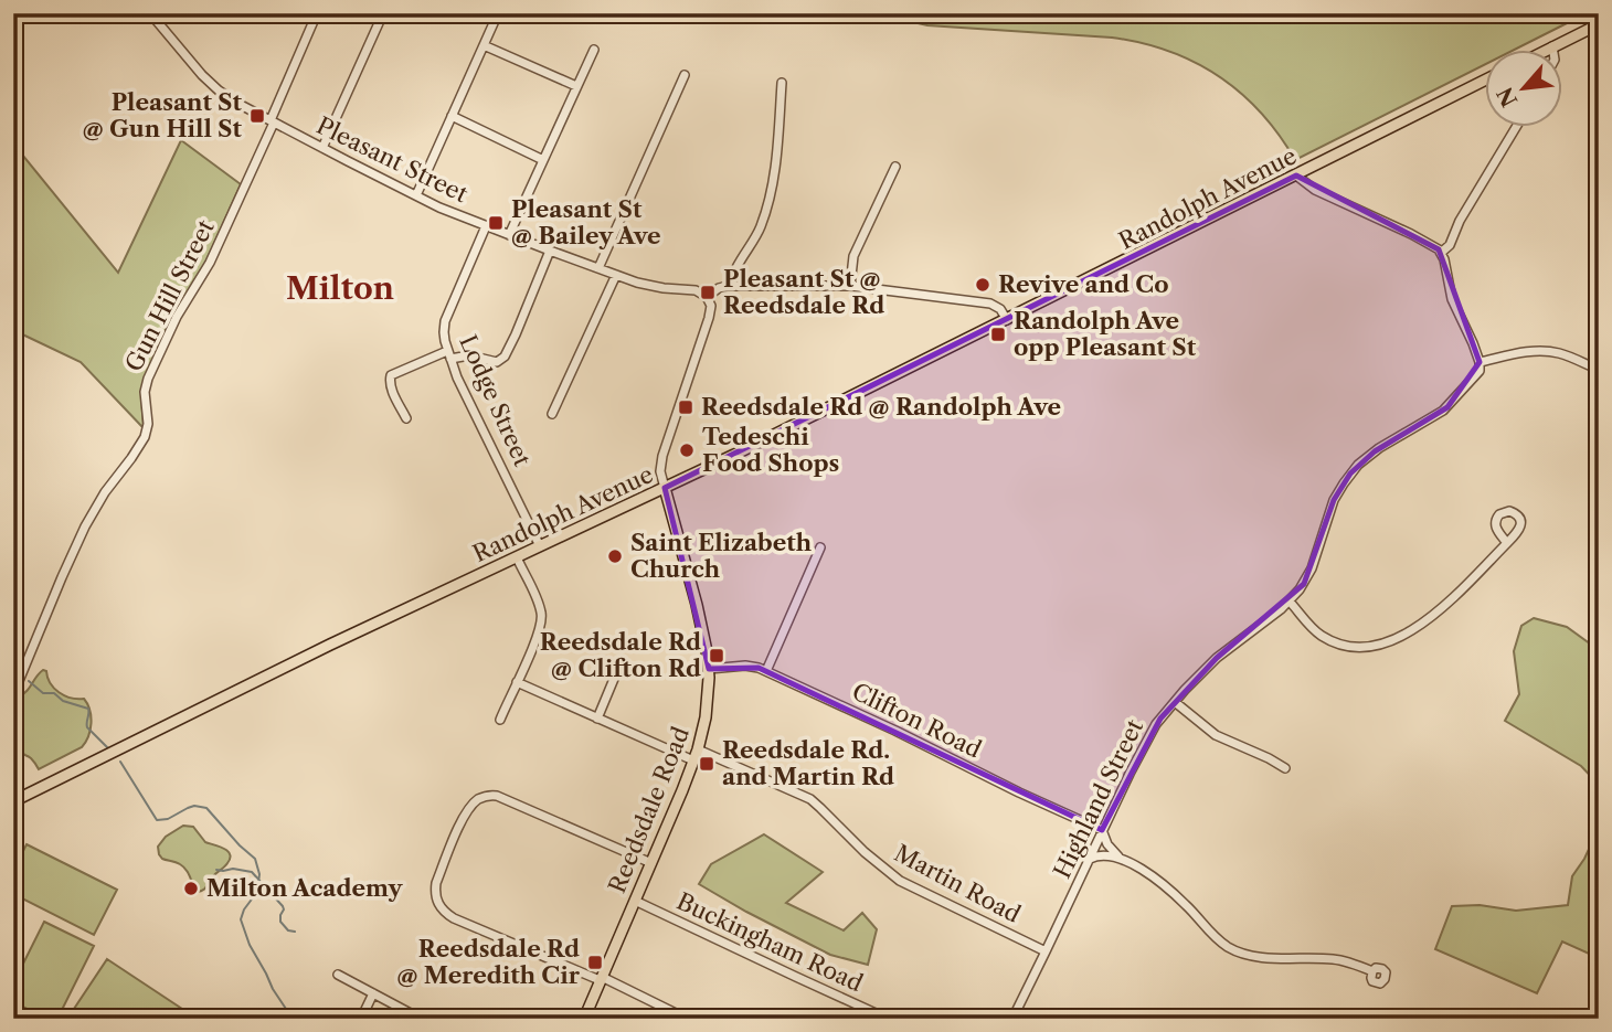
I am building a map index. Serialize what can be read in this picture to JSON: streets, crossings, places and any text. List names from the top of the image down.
{
  "streets": {
    "main road": ["Randolph Avenue", "Reedsdale Road"],
    "street": [
      "Pleasant Street",
      "Gun Hill Street",
      "Lodge Street",
      "Clifton Road",
      "Highland Street",
      "Martin Road",
      "Buckingham Road"
    ]
  },
  "crossings": [
    ["Pleasant Street", "Gun Hill Street"],
    ["Pleasant Street", "Lodge Street"],
    ["Pleasant Street", "Reedsdale Road"],
    ["Randolph Avenue", "Lodge Street"],
    ["Randolph Avenue", "Reedsdale Road"],
    ["Clifton Road", "Highland Street"],
    ["Clifton Road", "Reedsdale Road"],
    ["Highland Street", "Martin Road"],
    ["Reedsdale Road", "Martin Road"],
    ["Reedsdale Road", "Buckingham Road"]
  ],
  "districts": ["Milton"],
  "places": {
    "transit": [
      "Pleasant St @ Gun Hill St",
      "Pleasant St @ Bailey Ave",
      "Pleasant St @ Reedsdale Rd",
      "Randolph Ave opp Pleasant St",
      "Reedsdale Rd @ Randolph Ave",
      "Reedsdale Rd @ Clifton Rd",
      "Reedsdale Rd. and Martin Rd",
      "Reedsdale Rd @ Meredith Cir"
    ],
    "other": [
      "Revive and Co",
      "Tedeschi Food Shops",
      "Saint Elizabeth Church",
      "Milton Academy"
    ]
  },
  "north": "bottom left"
}
